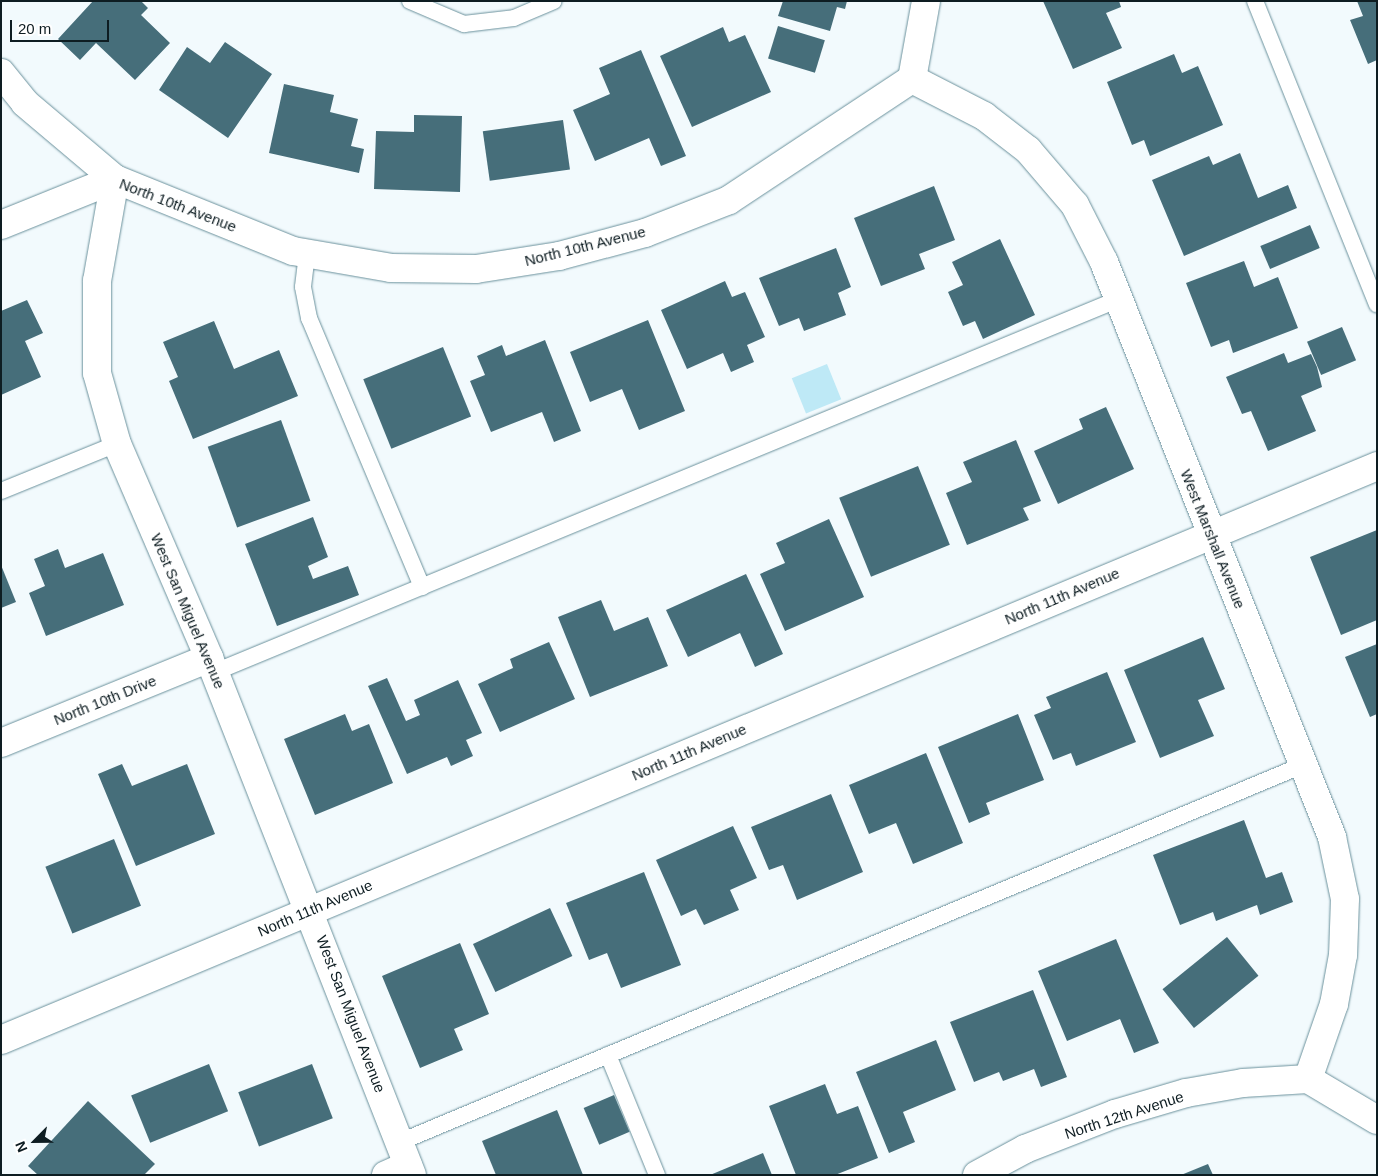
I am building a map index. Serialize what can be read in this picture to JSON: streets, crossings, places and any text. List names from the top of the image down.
{
  "streets": {
    "street": [
      "North 10th Avenue",
      "West Marshall Avenue",
      "North 11th Avenue",
      "West San Miguel Avenue",
      "North 10th Drive",
      "North 12th Avenue"
    ]
  },
  "crossings": [
    ["North 10th Avenue", "West Marshall Avenue"],
    ["North 10th Avenue", "West San Miguel Avenue"],
    ["West Marshall Avenue", "North 11th Avenue"],
    ["West Marshall Avenue", "North 12th Avenue"],
    ["North 11th Avenue", "West San Miguel Avenue"],
    ["West San Miguel Avenue", "North 10th Drive"]
  ],
  "scale_bar": "20 m",
  "north": "bottom left"
}
